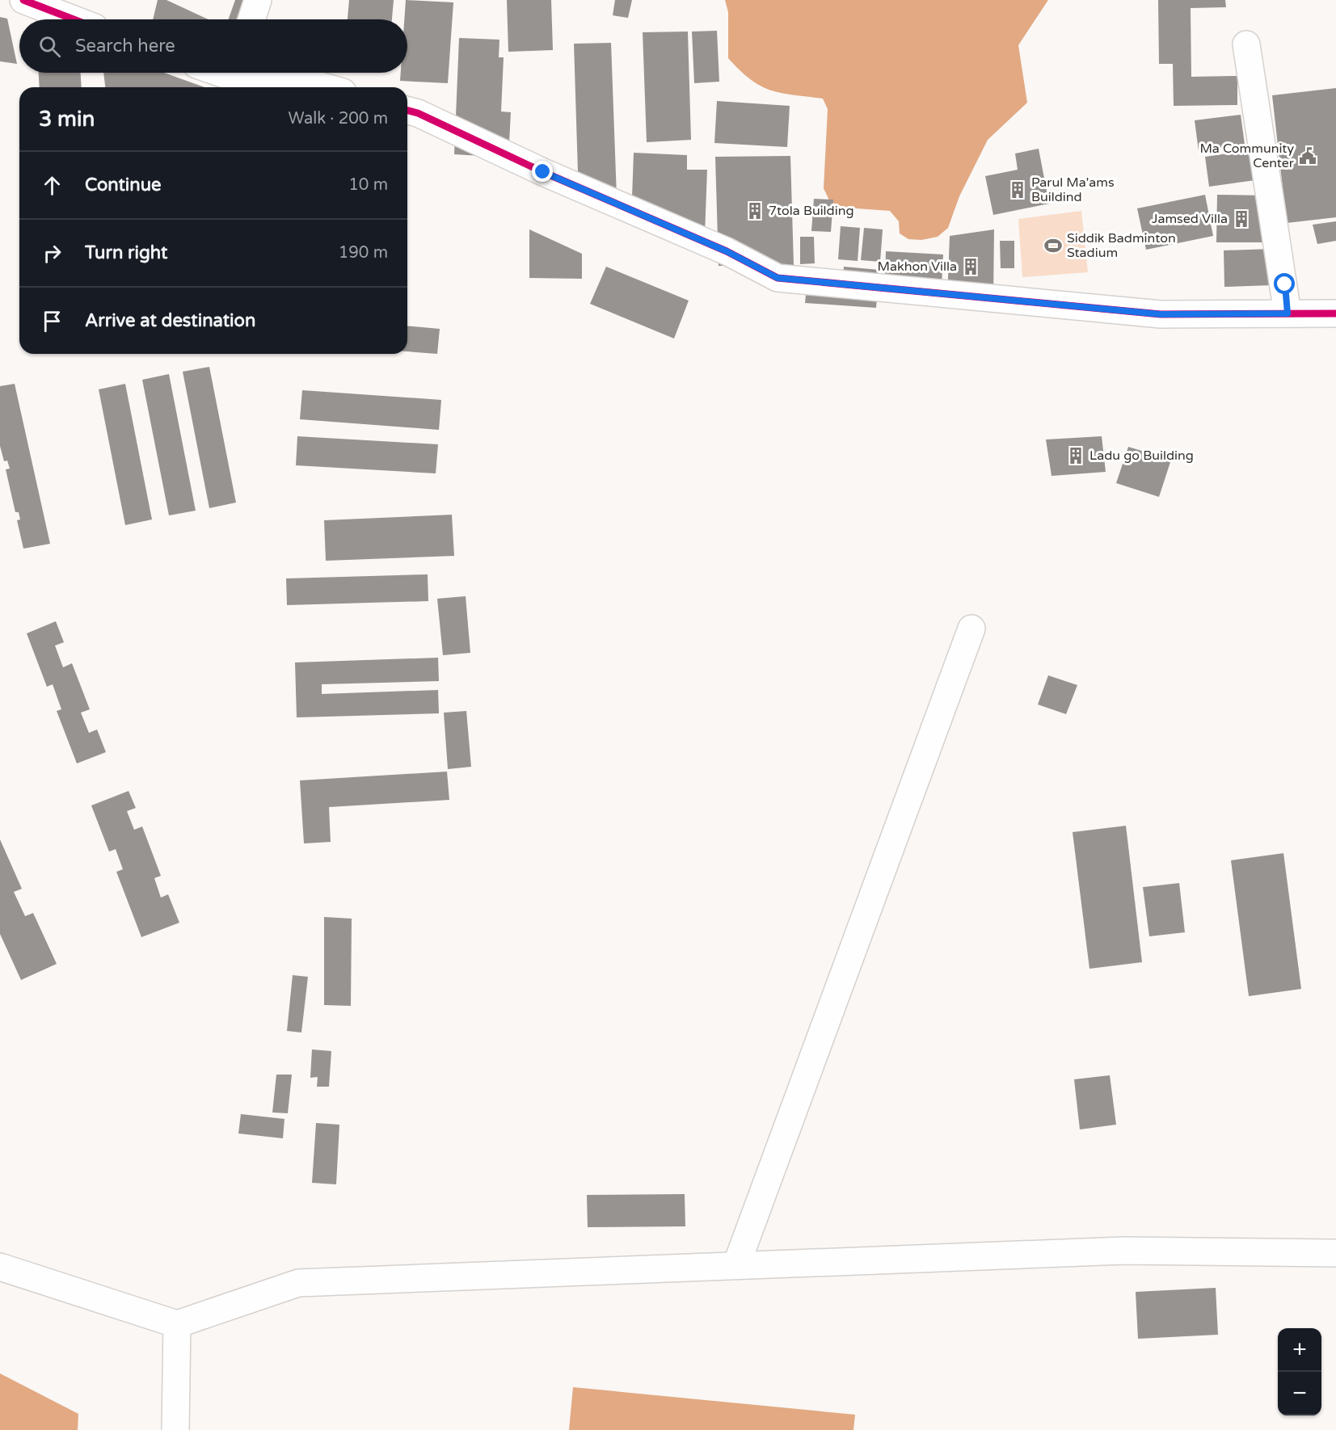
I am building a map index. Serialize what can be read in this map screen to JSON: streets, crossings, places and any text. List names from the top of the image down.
{
  "places": {
    "public building": ["Ma Community Center"],
    "building": [
      "Parul Ma'ams Buildind",
      "7tola Building",
      "Jamsed Villa",
      "Makhon Villa",
      "Ladu go Building"
    ],
    "sports": ["Siddik Badminton Stadium"]
  },
  "page": {
    "search": "Search here",
    "heading": ["3 min", "Walk · 200 m"],
    "list": [
      ["Continue", "10 m"],
      ["Turn right", "190 m"],
      "Arrive at destination"
    ],
    "map_buttons": ["+", "−"]
  }
}
